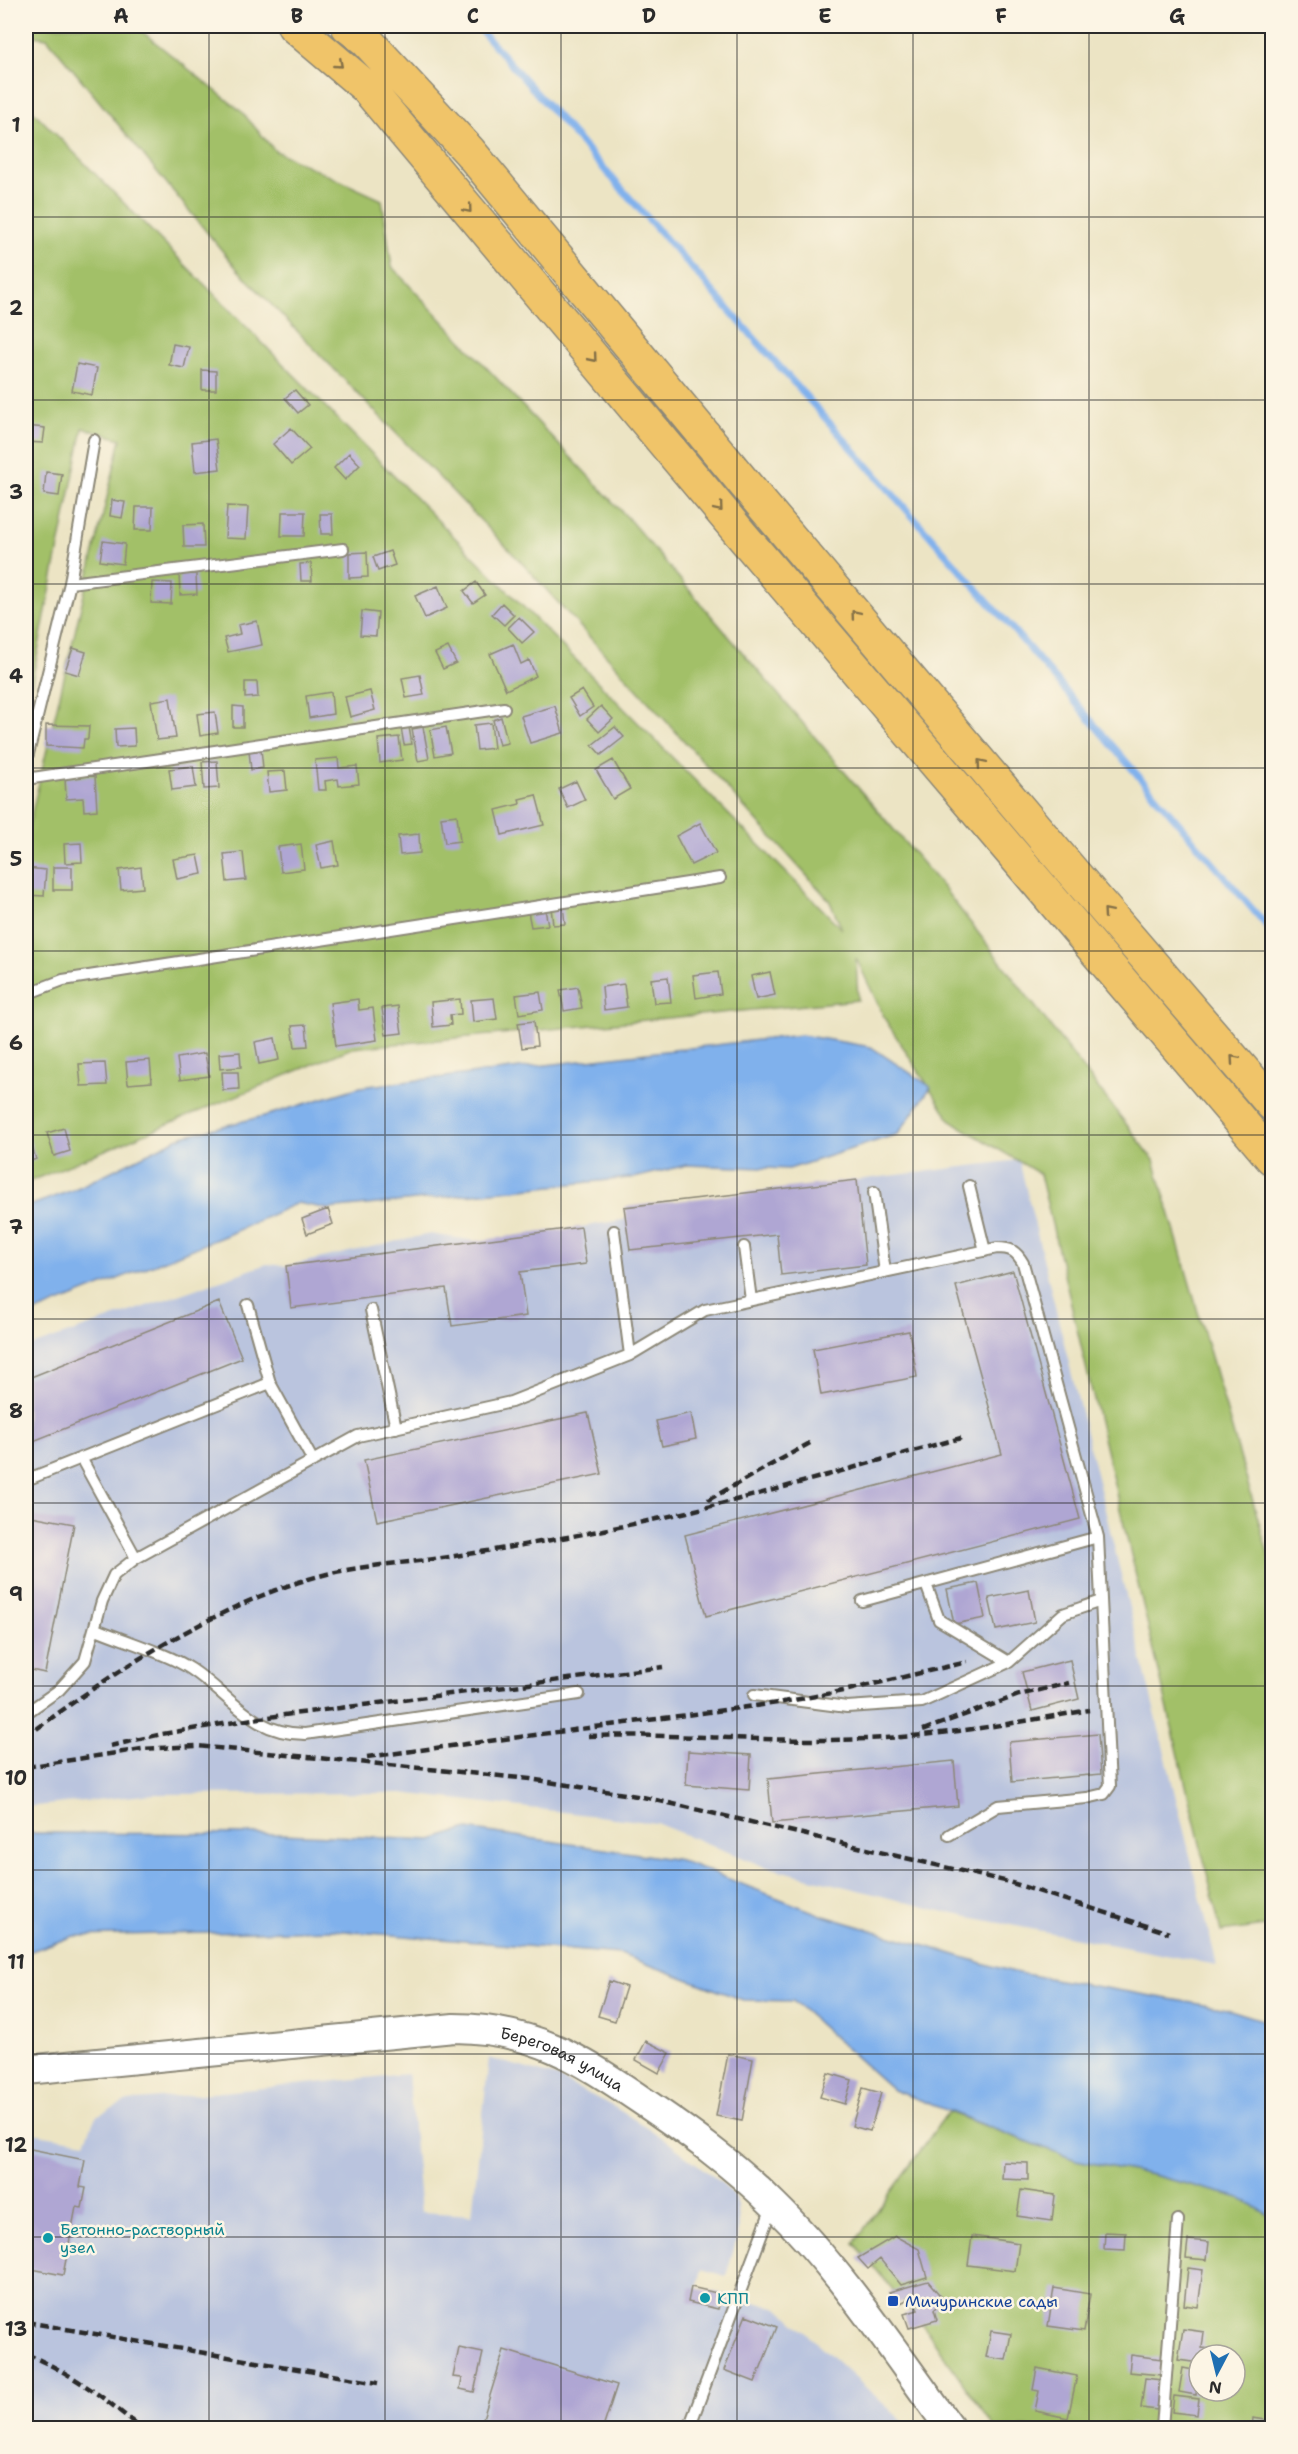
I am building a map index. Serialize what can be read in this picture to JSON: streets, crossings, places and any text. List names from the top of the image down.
{
  "streets": {
    "street": ["Береговая улица"]
  },
  "places": {
    "other": ["Бетонно-растворный узел", "КПП"],
    "transit": ["Мичуринские сады"]
  },
  "north": "bottom",
  "grid": {
    "columns": [
      "A",
      "B",
      "C",
      "D",
      "E",
      "F",
      "G"
    ],
    "rows": [
      "1",
      "2",
      "3",
      "4",
      "5",
      "6",
      "7",
      "8",
      "9",
      "10",
      "11",
      "12",
      "13"
    ]
  }
}
